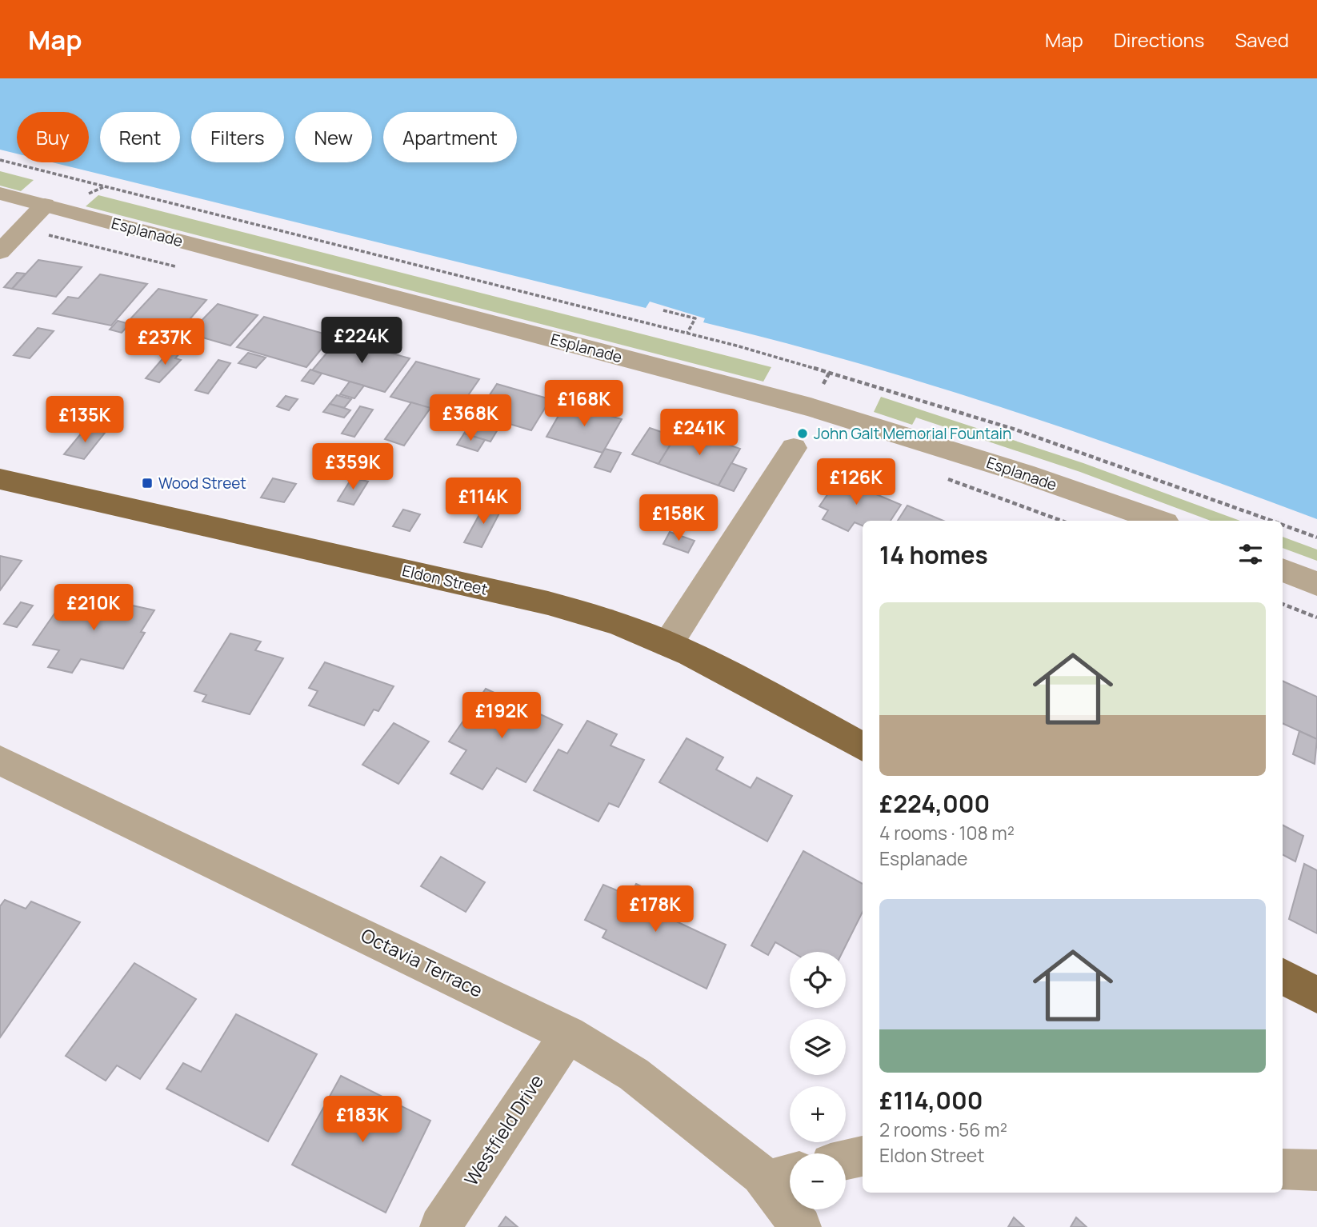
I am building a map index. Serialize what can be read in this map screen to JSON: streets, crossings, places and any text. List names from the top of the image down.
{
  "streets": {
    "main road": ["Eldon Street"],
    "street": ["Esplanade", "Octavia Terrace", "Westfield Drive"]
  },
  "crossings": [
    ["Octavia Terrace", "Westfield Drive"]
  ],
  "places": {
    "other": ["John Galt Memorial Fountain"],
    "transit": ["Wood Street"]
  },
  "page": {
    "header": "Map",
    "nav": ["Map", "Directions", "Saved"],
    "chip": [
      "Buy",
      "Rent",
      "Filters",
      "New",
      "Apartment"
    ],
    "price": [
      "£224K",
      "£237K",
      "£168K",
      "£368K",
      "£135K",
      "£241K",
      "£359K",
      "£126K",
      "£114K",
      "£158K",
      "£210K",
      "£192K",
      "£178K",
      "£183K"
    ],
    "heading": "14 homes",
    "list": [
      {
        "name": "£224,000",
        "note": "4 rooms · 108 m² · Esplanade"
      },
      {
        "name": "£114,000",
        "note": "2 rooms · 56 m² · Eldon Street"
      }
    ],
    "map_buttons": ["+", "−"]
  }
}
